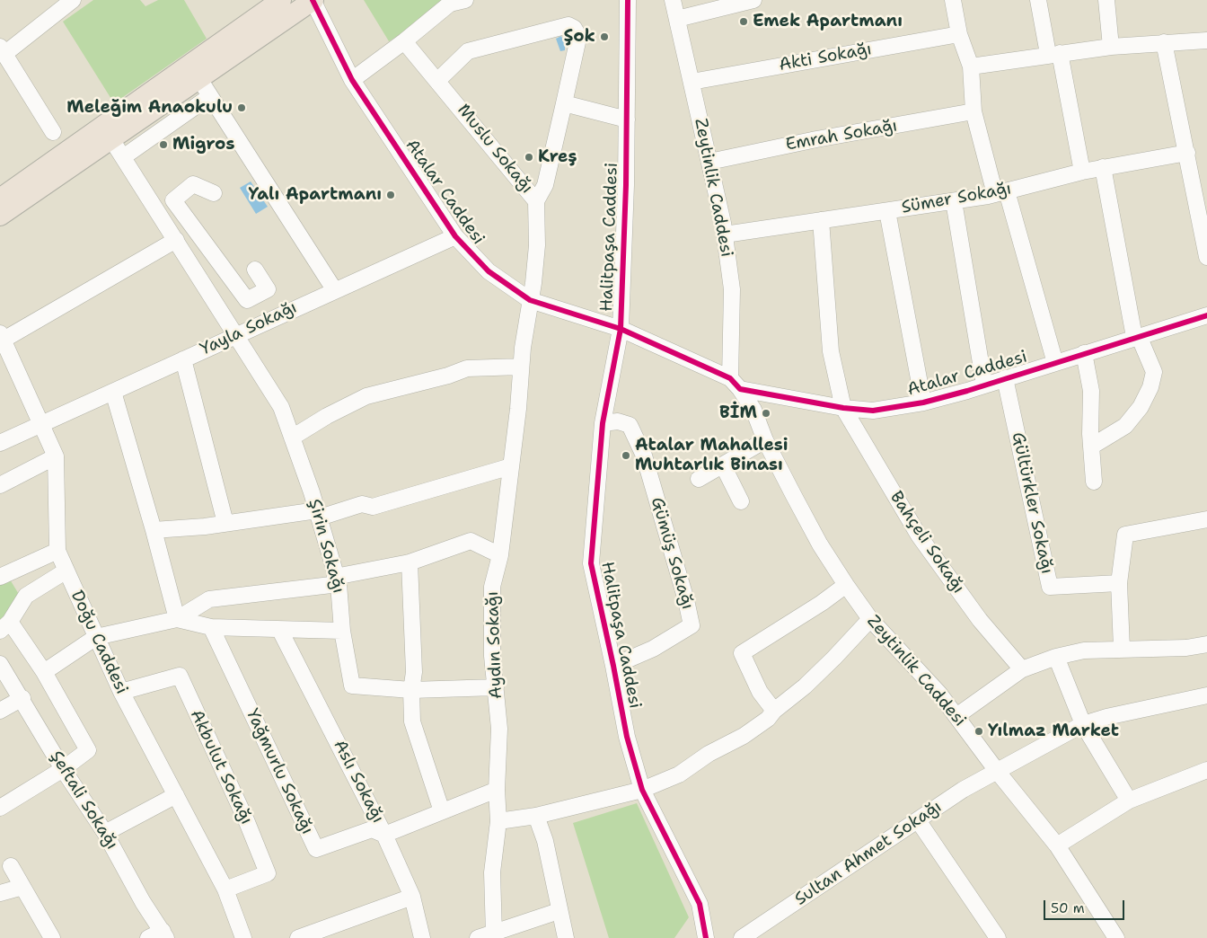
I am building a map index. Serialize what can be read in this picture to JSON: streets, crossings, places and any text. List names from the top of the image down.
{
  "streets": {
    "street": [
      "Akti Sokağı",
      "Emrah Sokağı",
      "Muslu Sokağı",
      "Zeytinlik Caddesi",
      "Atalar Caddesi",
      "Sümer Sokağı",
      "Halitpaşa Caddesi",
      "Yayla Sokağı",
      "Gültürkler Sokağı",
      "Bahçeli Sokağı",
      "Şirin Sokağı",
      "Gümüş Sokağı",
      "Doğu Caddesi",
      "Aydın Sokağı",
      "Akbulut Sokağı",
      "Yağmurlu Sokağı",
      "Aslı Sokağı",
      "Şeftali Sokağı",
      "Sultan Ahmet Sokağı"
    ]
  },
  "crossings": [
    ["Akti Sokağı", "Zeytinlik Caddesi"],
    ["Emrah Sokağı", "Zeytinlik Caddesi"],
    ["Muslu Sokağı", "Aydın Sokağı"],
    ["Zeytinlik Caddesi", "Atalar Caddesi"],
    ["Zeytinlik Caddesi", "Sümer Sokağı"],
    ["Zeytinlik Caddesi", "Sultan Ahmet Sokağı"],
    ["Atalar Caddesi", "Halitpaşa Caddesi"],
    ["Atalar Caddesi", "Yayla Sokağı"],
    ["Atalar Caddesi", "Gültürkler Sokağı"],
    ["Atalar Caddesi", "Bahçeli Sokağı"],
    ["Atalar Caddesi", "Aydın Sokağı"],
    ["Sümer Sokağı", "Bahçeli Sokağı"],
    ["Halitpaşa Caddesi", "Gümüş Sokağı"],
    ["Yayla Sokağı", "Şirin Sokağı"],
    ["Yayla Sokağı", "Doğu Caddesi"],
    ["Şirin Sokağı", "Aydın Sokağı"],
    ["Doğu Caddesi", "Akbulut Sokağı"],
    ["Yağmurlu Sokağı", "Aslı Sokağı"]
  ],
  "places": [
    "Emek Apartmanı",
    "Şok",
    "Meleğim Anaokulu",
    "Migros",
    "Kreş",
    "Yalı Apartmanı",
    "BİM",
    "Atalar Mahallesi Muhtarlık Binası",
    "Yılmaz Market"
  ],
  "scale_bar": "50 m"
}
